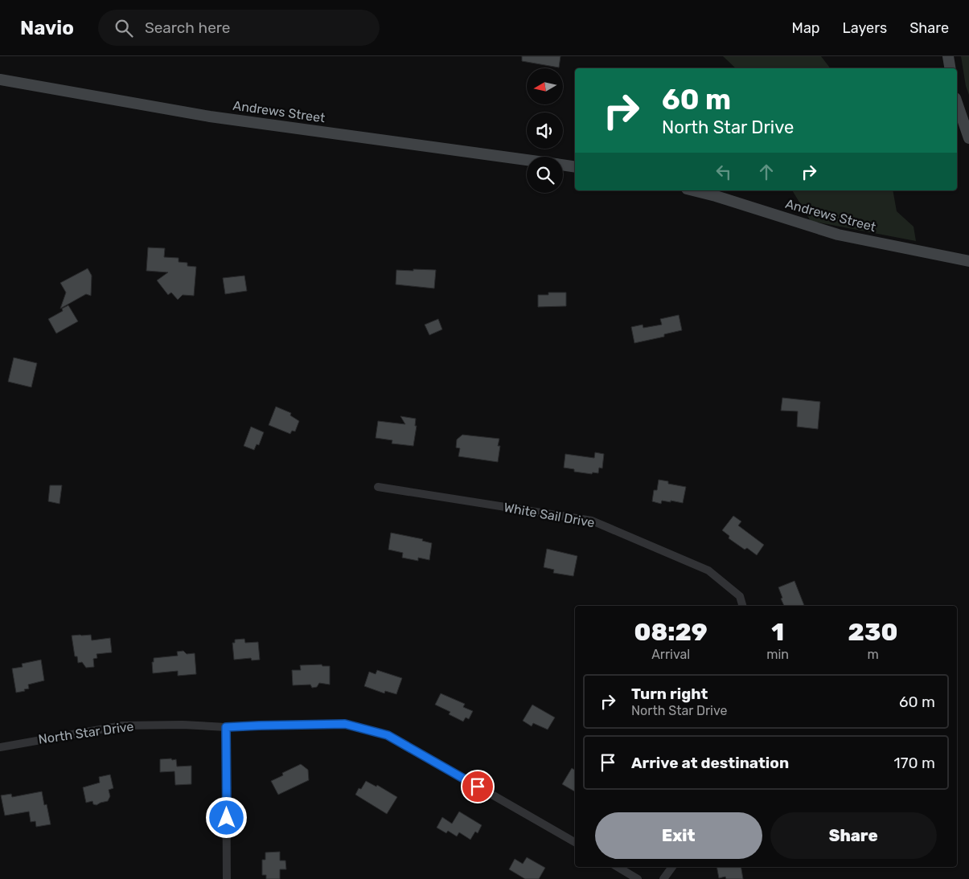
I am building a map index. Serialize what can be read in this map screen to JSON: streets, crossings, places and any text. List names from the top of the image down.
{
  "streets": {
    "street": ["Andrews Street", "White Sail Drive", "North Star Drive"]
  },
  "north": "left",
  "page": {
    "header": "Navio",
    "search": "Search here",
    "nav": ["Map", "Layers", "Share"],
    "turn": ["60 m", "North Star Drive"],
    "eta": [
      "08:29",
      "Arrival",
      "1",
      "min",
      "230",
      "m"
    ],
    "list": [
      {
        "name": "Turn right",
        "note": "North Star Drive",
        "value": "60 m"
      },
      {
        "name": "Arrive at destination",
        "value": "170 m"
      }
    ],
    "buttons": ["Exit", "Share"]
  }
}
